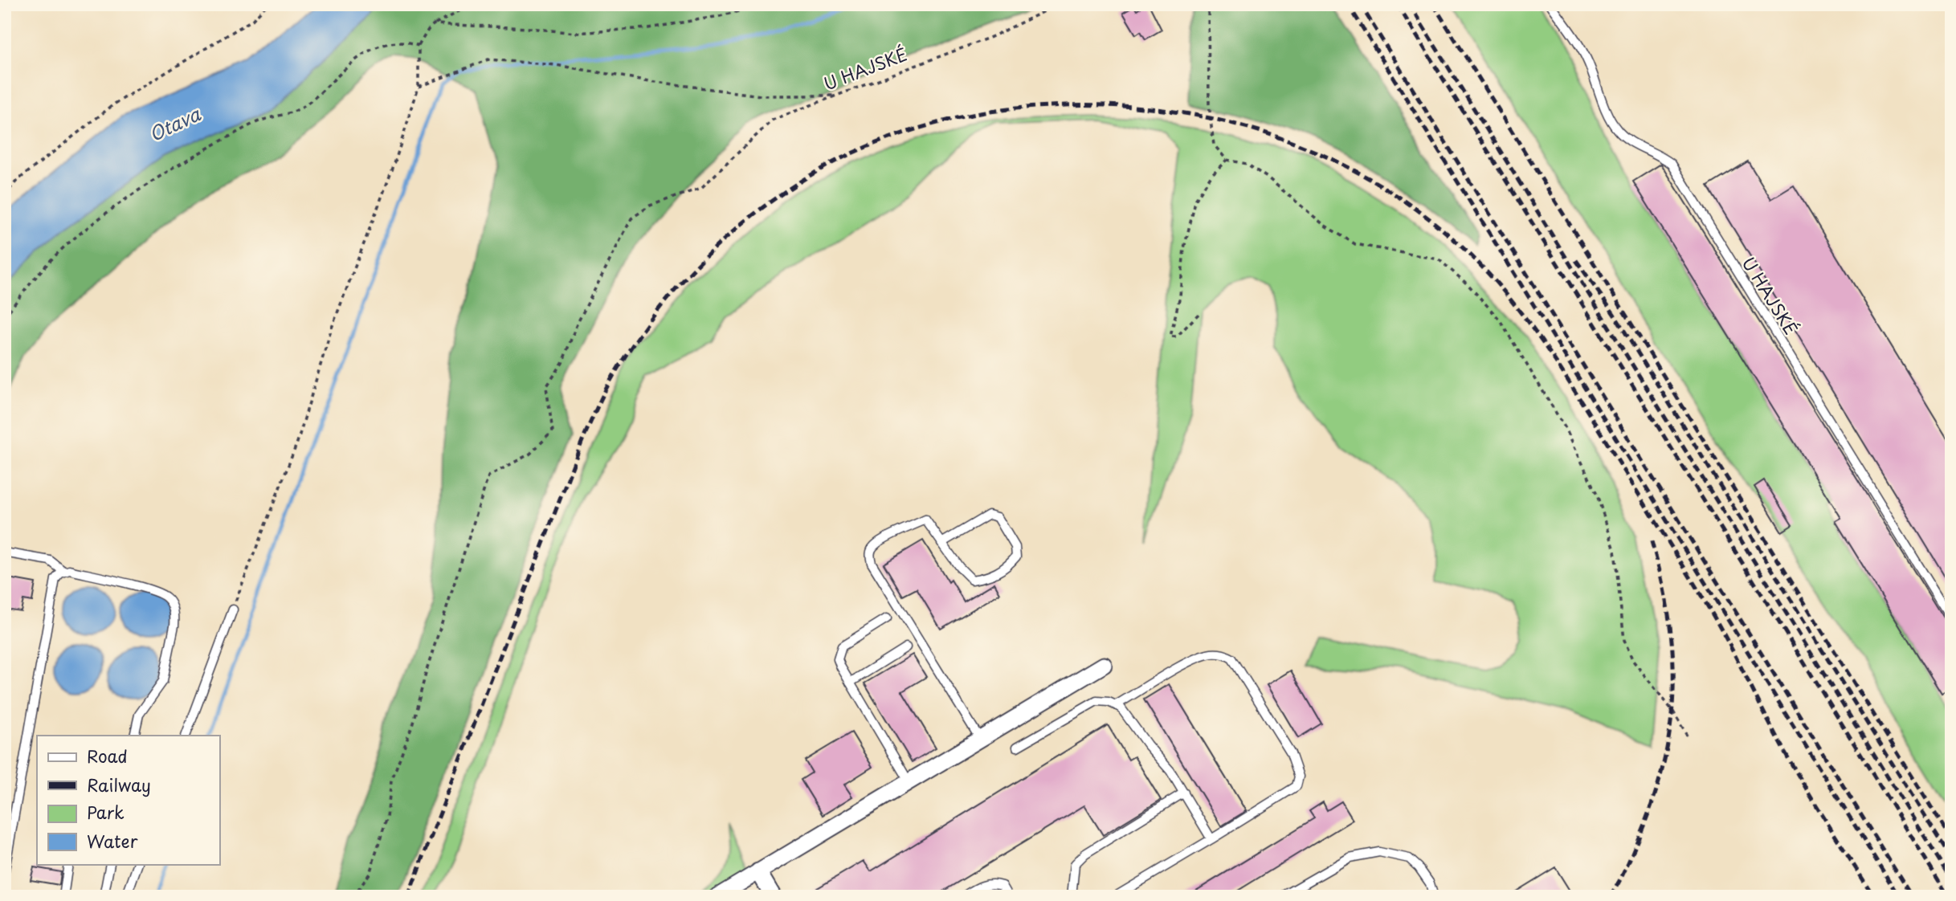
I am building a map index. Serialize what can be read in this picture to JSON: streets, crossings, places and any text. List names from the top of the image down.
{
  "streets": {
    "lane": ["U HAJSKÉ"]
  },
  "water": ["Otava"],
  "legend": [
    "Road",
    "Railway",
    "Park",
    "Water"
  ]
}
